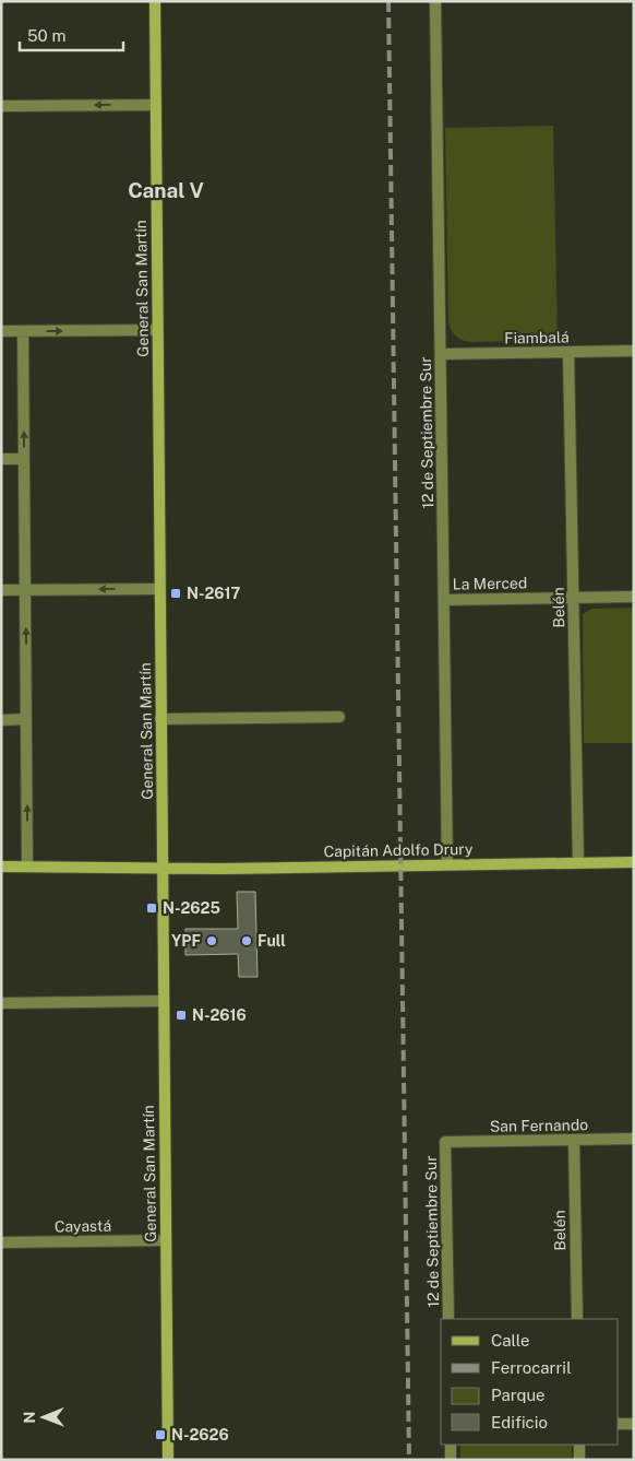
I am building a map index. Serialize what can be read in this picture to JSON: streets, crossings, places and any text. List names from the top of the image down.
{
  "streets": {
    "main road": ["General San Martín", "Capitán Adolfo Drury"],
    "street": [
      "Fiambalá",
      "12 de Septiembre Sur",
      "La Merced",
      "Belén",
      "San Fernando",
      "Cayastá"
    ]
  },
  "crossings": [
    ["General San Martín", "Capitán Adolfo Drury"],
    ["General San Martín", "Cayastá"],
    ["Fiambalá", "12 de Septiembre Sur"],
    ["Fiambalá", "Belén"],
    ["12 de Septiembre Sur", "La Merced"],
    ["12 de Septiembre Sur", "Capitán Adolfo Drury"],
    ["12 de Septiembre Sur", "San Fernando"],
    ["La Merced", "Belén"],
    ["Belén", "Capitán Adolfo Drury"],
    ["Belén", "San Fernando"]
  ],
  "districts": ["Canal V"],
  "places": {
    "transit": [
      "N-2617",
      "N-2625",
      "N-2616",
      "N-2626"
    ],
    "other": ["YPF", "Full"]
  },
  "legend": [
    "Calle",
    "Ferrocarril",
    "Parque",
    "Edificio"
  ],
  "scale_bar": "50 m",
  "north": "left"
}
